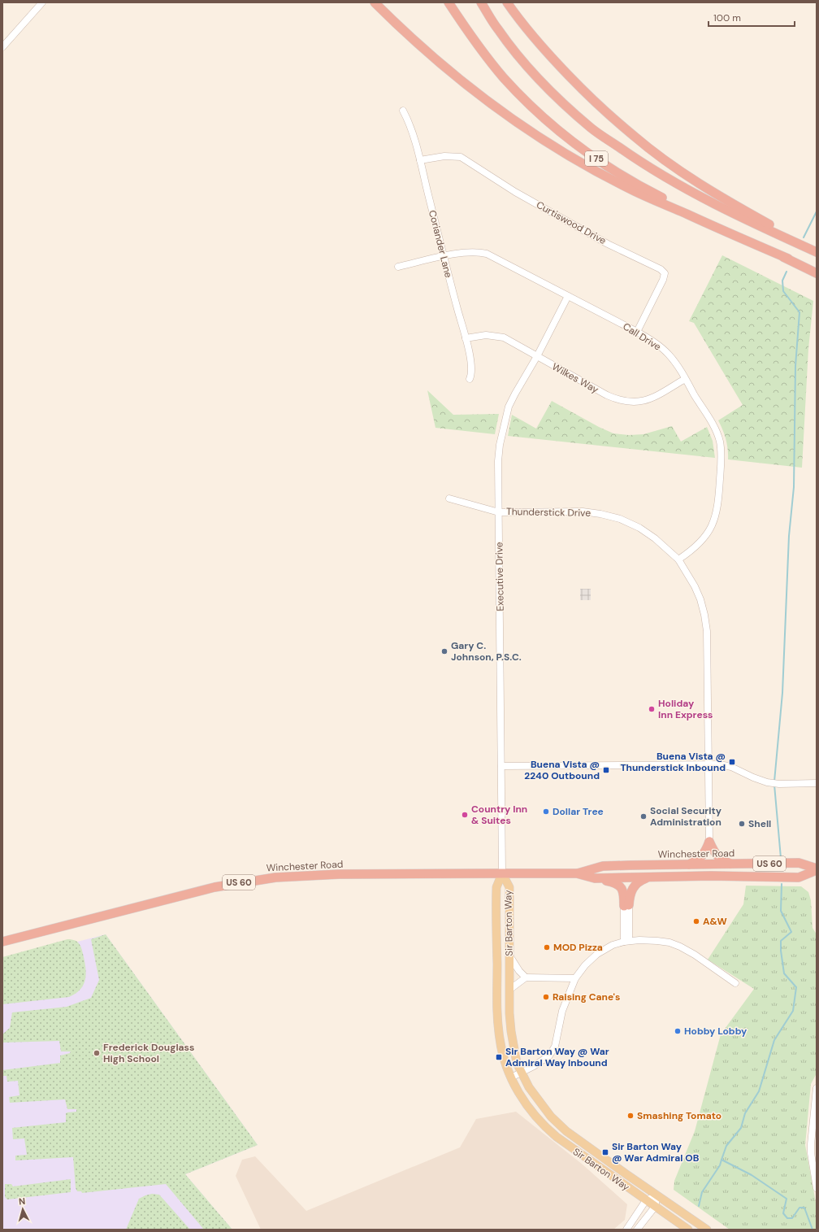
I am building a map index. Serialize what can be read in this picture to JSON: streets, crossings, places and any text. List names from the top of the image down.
{
  "streets": {
    "highway": ["I 75", "Winchester Road", "US 60"],
    "main road": ["Sir Barton Way"],
    "street": [
      "Curtiswood Drive",
      "Coriander Lane",
      "Call Drive",
      "Wilkes Way",
      "Thunderstick Drive",
      "Executive Drive"
    ]
  },
  "crossings": [
    ["Curtiswood Drive", "Coriander Lane"],
    ["Curtiswood Drive", "Call Drive"],
    ["Coriander Lane", "Call Drive"],
    ["Coriander Lane", "Wilkes Way"],
    ["Call Drive", "Wilkes Way"],
    ["Call Drive", "Thunderstick Drive"],
    ["Call Drive", "Executive Drive"],
    ["Wilkes Way", "Executive Drive"],
    ["Thunderstick Drive", "Executive Drive"],
    ["Executive Drive", "Winchester Road"],
    ["Executive Drive", "Sir Barton Way"],
    ["Winchester Road", "Sir Barton Way"]
  ],
  "places": {
    "other": [
      "Gary C. Johnson, P.S.C.",
      "Holiday Inn Express",
      "Dollar Tree",
      "Country Inn & Suites",
      "Social Security Administration",
      "Shell",
      "A&W",
      "MOD Pizza",
      "Raising Cane's",
      "Hobby Lobby",
      "Frederick Douglass High School",
      "Smashing Tomato"
    ],
    "transit": [
      "Buena Vista @ Thunderstick Inbound",
      "Buena Vista @ 2240 Outbound",
      "Sir Barton Way @ War Admiral Way Inbound",
      "Sir Barton Way @ War Admiral OB"
    ]
  },
  "scale_bar": "100 m",
  "north": "top"
}
